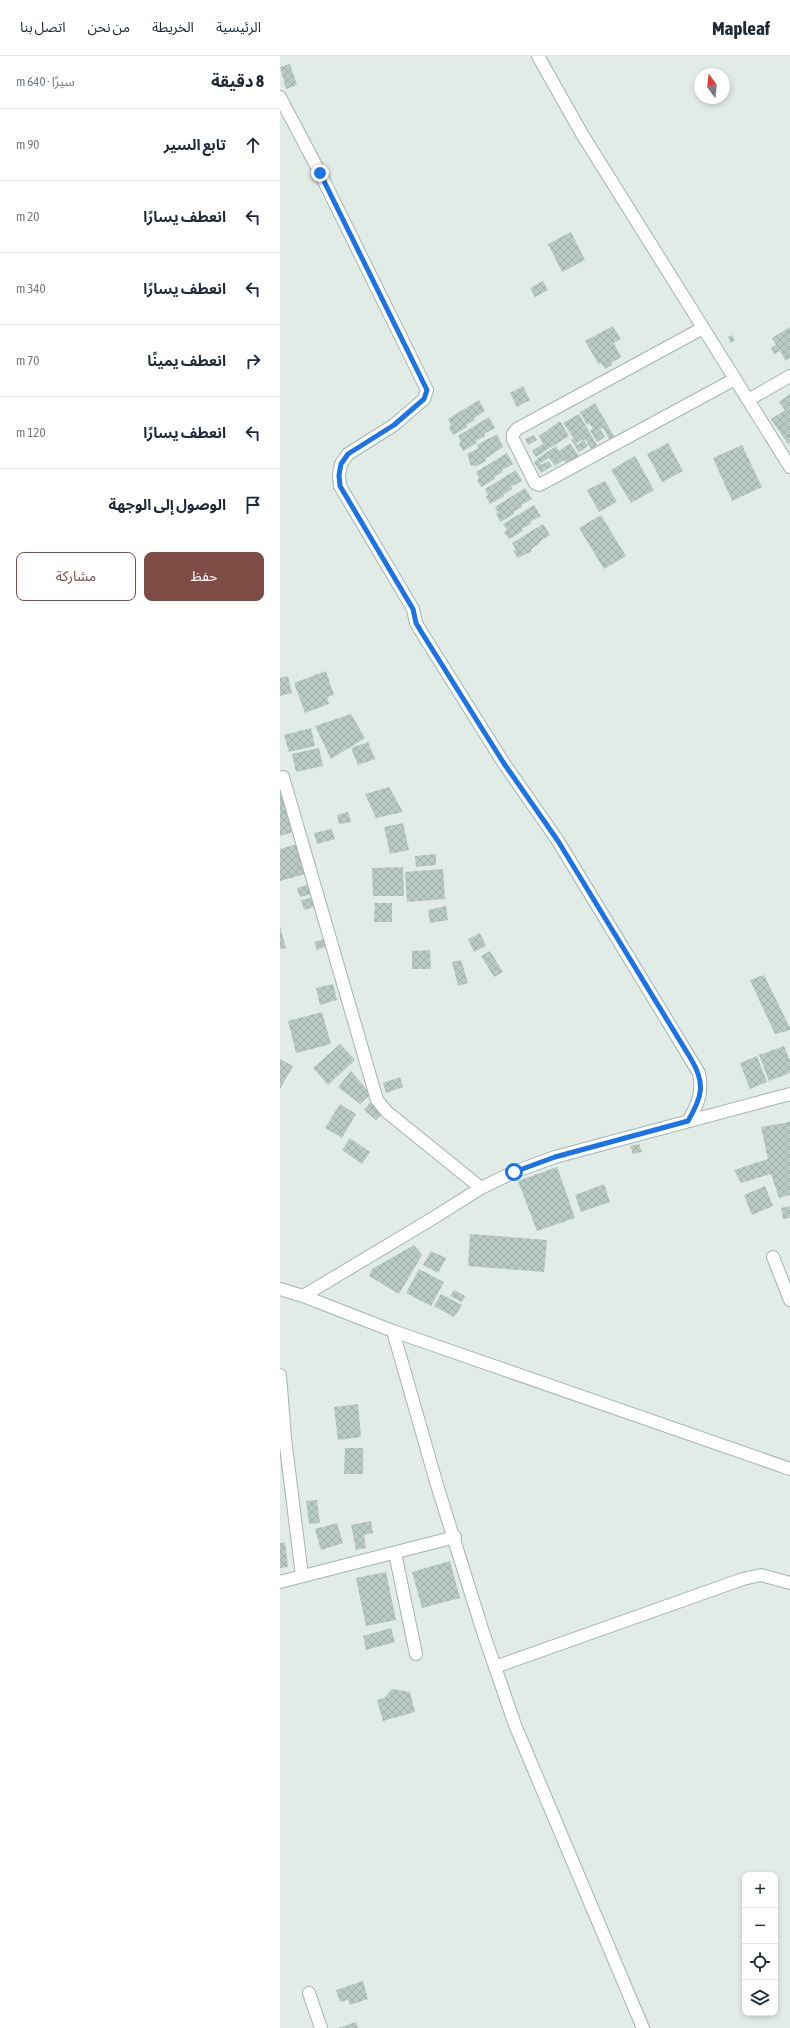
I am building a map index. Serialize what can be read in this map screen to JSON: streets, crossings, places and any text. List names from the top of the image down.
{
  "north": "top",
  "page": {
    "header": "Mapleaf",
    "nav": [
      "الرئيسية",
      "الخريطة",
      "من نحن",
      "اتصل بنا"
    ],
    "heading": ["8 دقيقة", "سيرًا · 640 m"],
    "list": [
      ["تابع السير", "90 m"],
      ["انعطف يسارًا", "20 m"],
      ["انعطف يسارًا", "340 m"],
      ["انعطف يمينًا", "70 m"],
      ["انعطف يسارًا", "120 m"],
      "الوصول إلى الوجهة"
    ],
    "buttons": ["حفظ", "مشاركة"],
    "map_buttons": ["+", "−"]
  }
}
